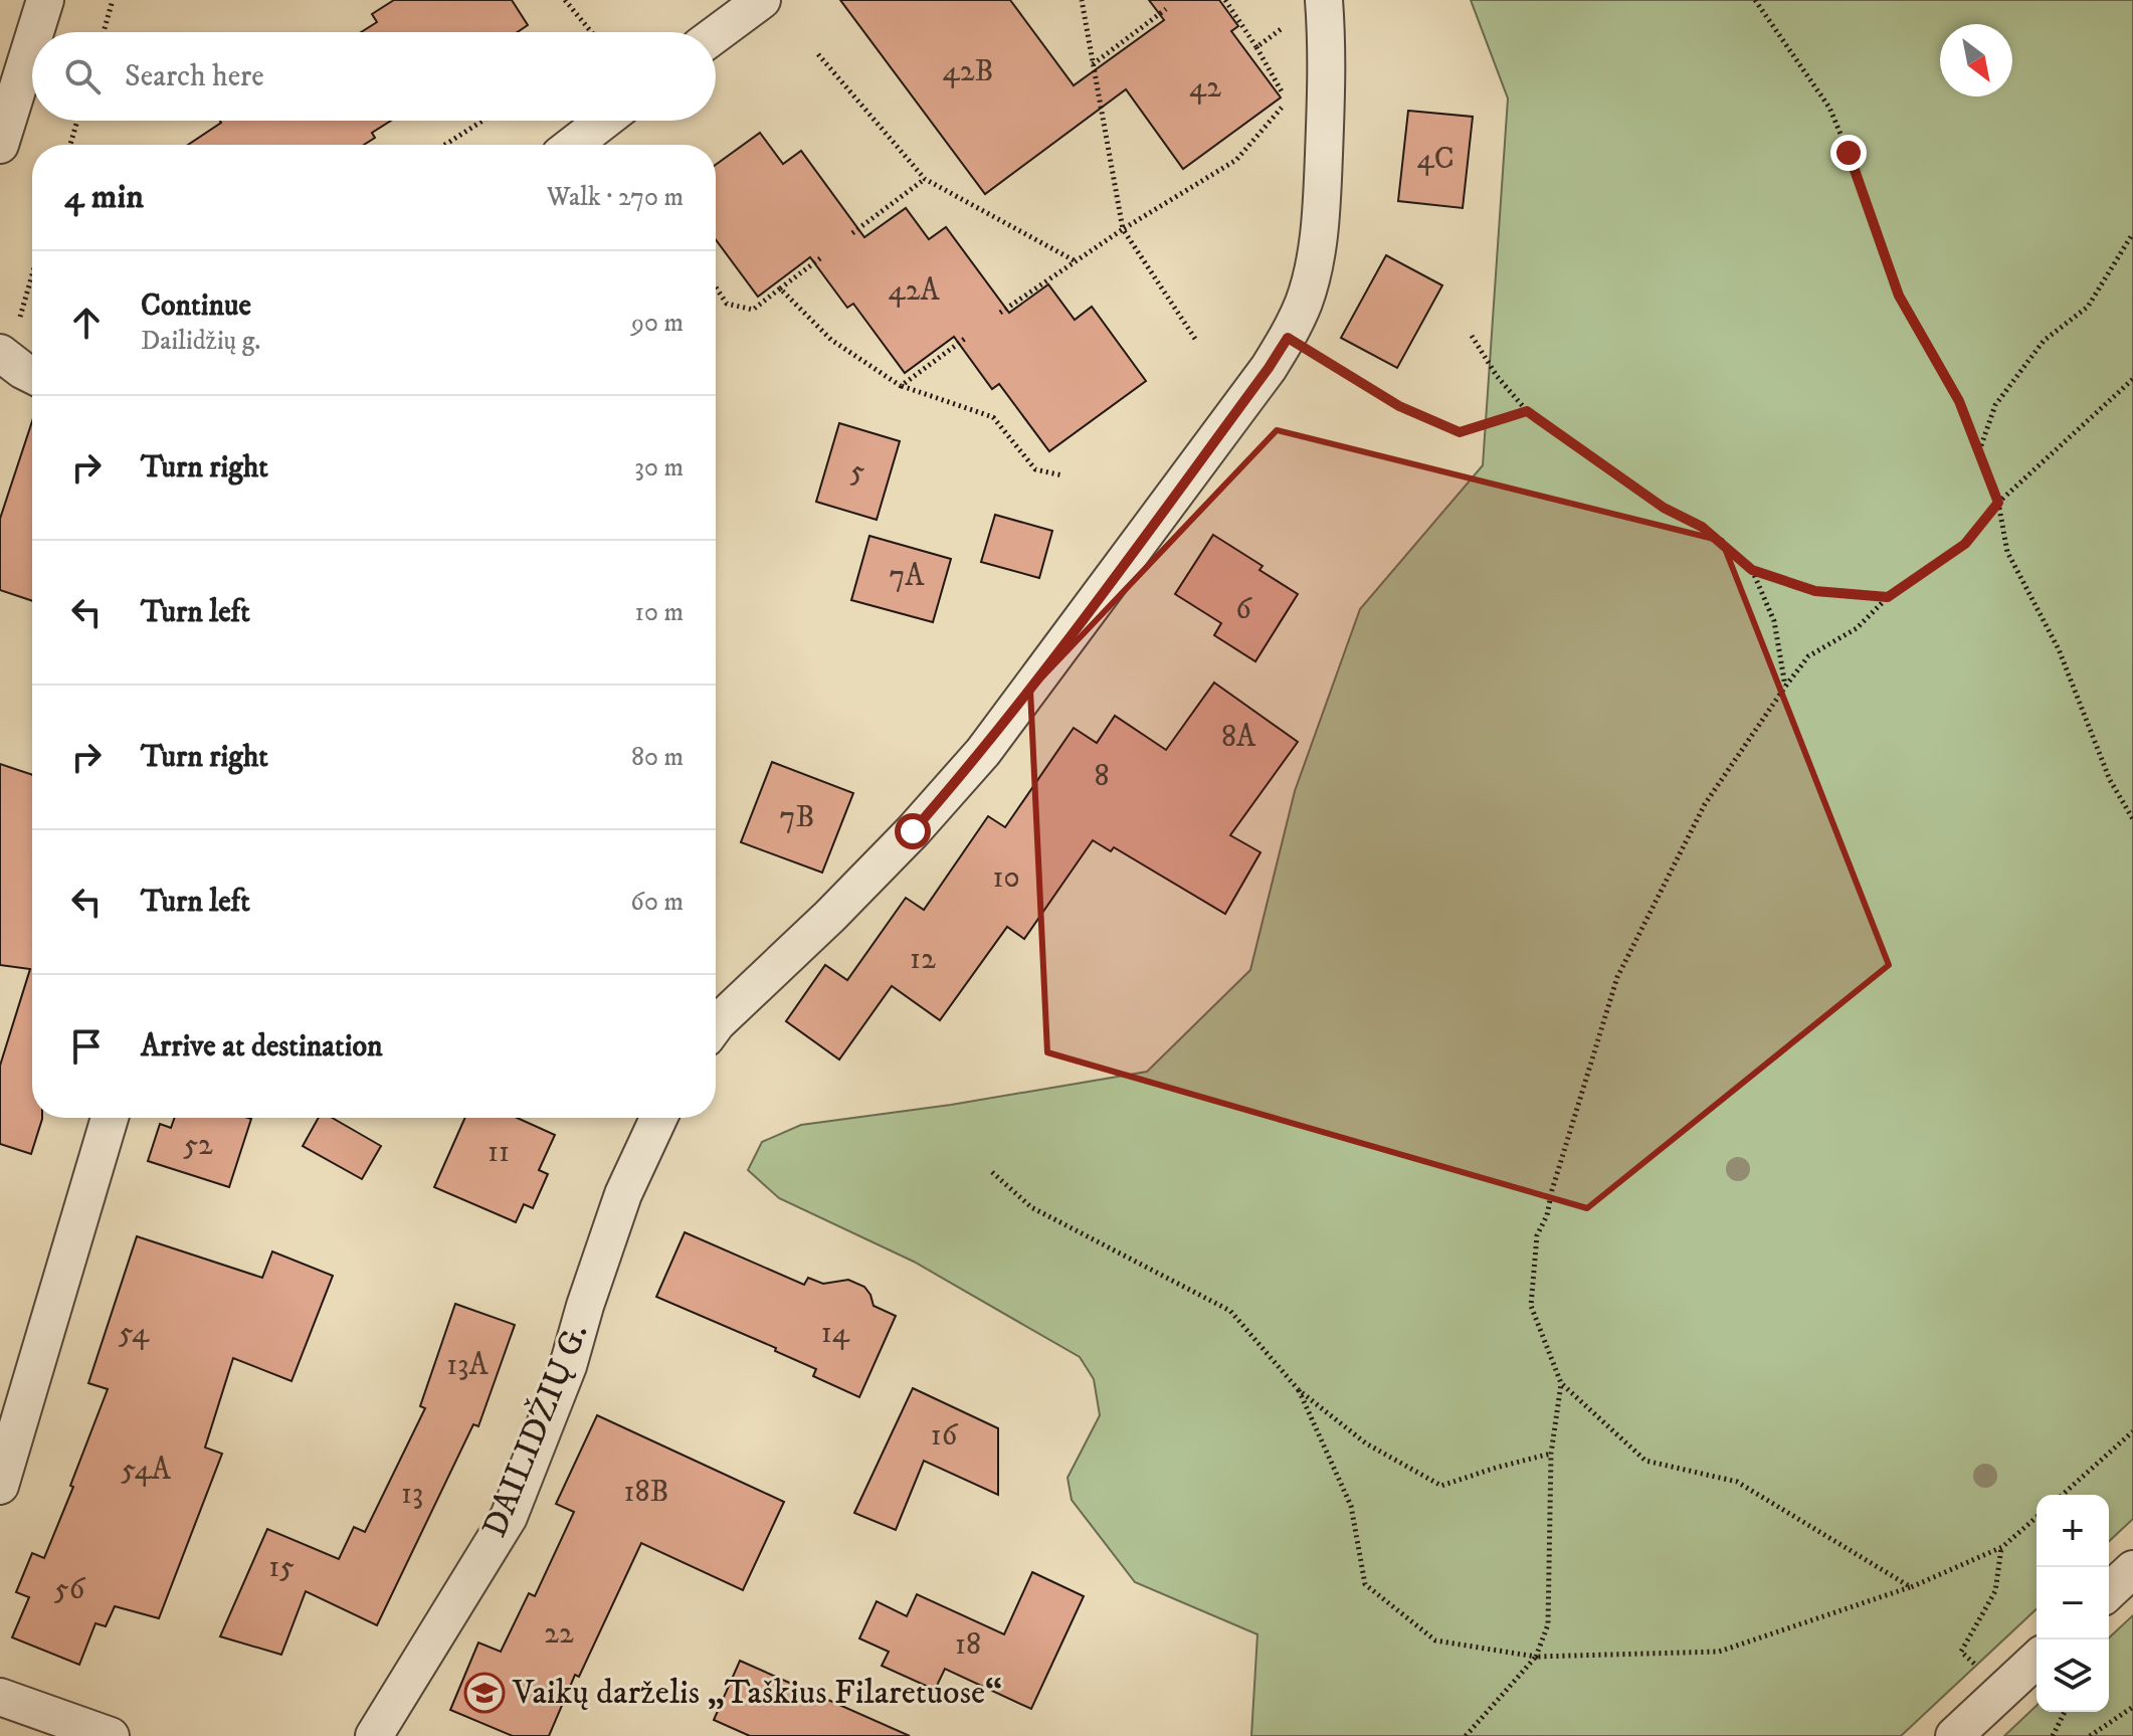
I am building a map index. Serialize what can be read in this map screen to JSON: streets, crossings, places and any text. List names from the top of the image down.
{
  "streets": {
    "street": ["DAILIDŽIŲ G."]
  },
  "places": {
    "school or university": ["Vaikų darželis „Taškius Filaretuose“"]
  },
  "house_numbers": [
    "42B",
    "42",
    "4C",
    "42A",
    "5",
    "7A",
    "6",
    "8A",
    "8",
    "7B",
    "10",
    "12",
    "52",
    "11",
    "54",
    "14",
    "13A",
    "16",
    "54A",
    "18B",
    "13",
    "15",
    "56",
    "22",
    "18"
  ],
  "north": "bottom right",
  "page": {
    "search": "Search here",
    "heading": ["4 min", "Walk · 270 m"],
    "list": [
      ["Continue", "Dailidžių g.", "90 m"],
      ["Turn right", "30 m"],
      ["Turn left", "10 m"],
      ["Turn right", "80 m"],
      ["Turn left", "60 m"],
      "Arrive at destination"
    ],
    "map_buttons": ["+", "−"]
  }
}
